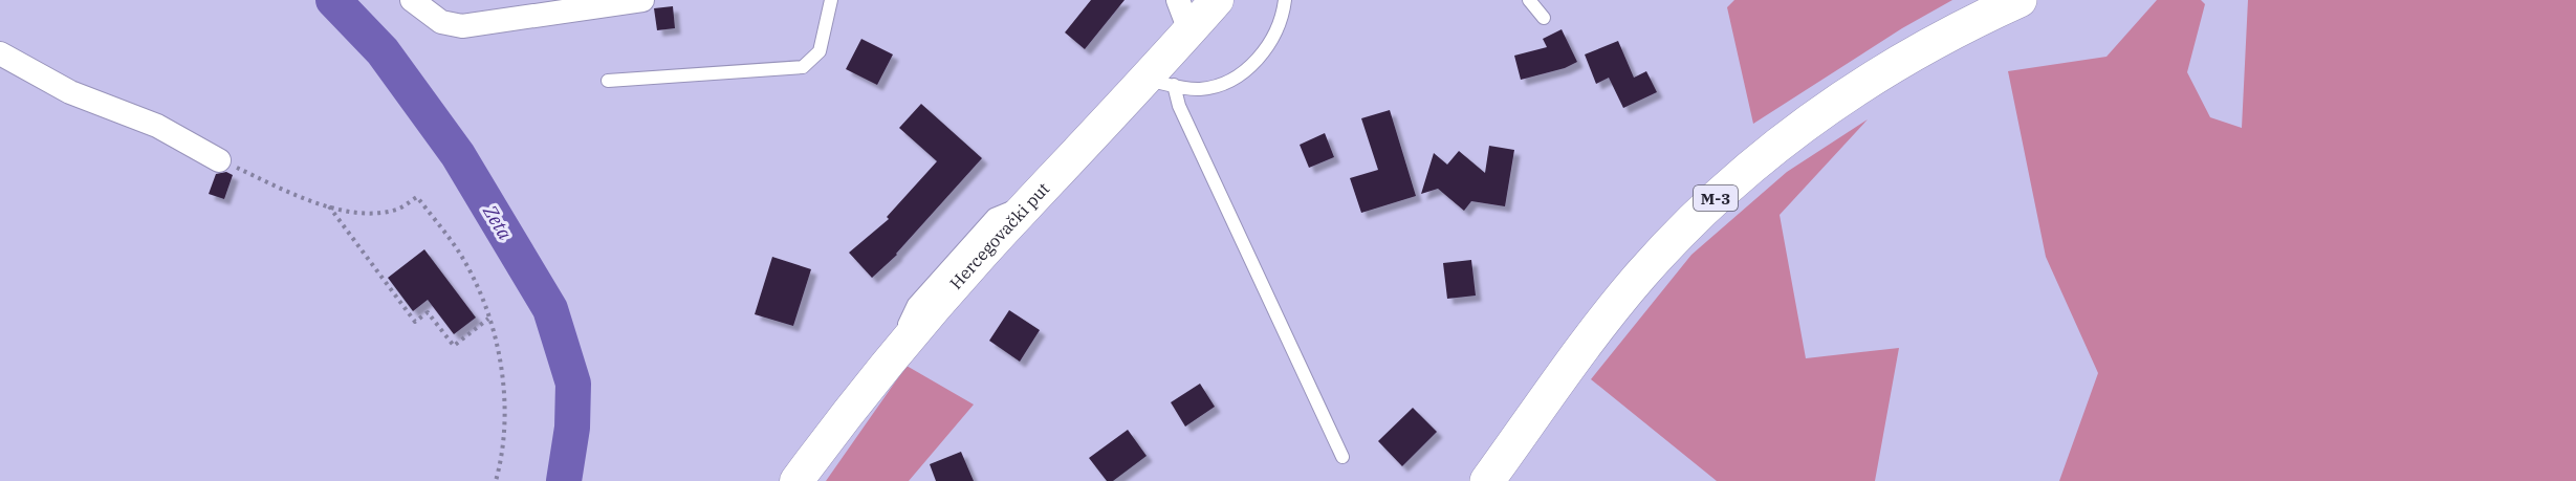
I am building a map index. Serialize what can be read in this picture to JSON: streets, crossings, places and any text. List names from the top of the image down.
{
  "streets": {
    "main road": ["M-3", "Hercegovački put"]
  },
  "water": ["Zeta"]
}
